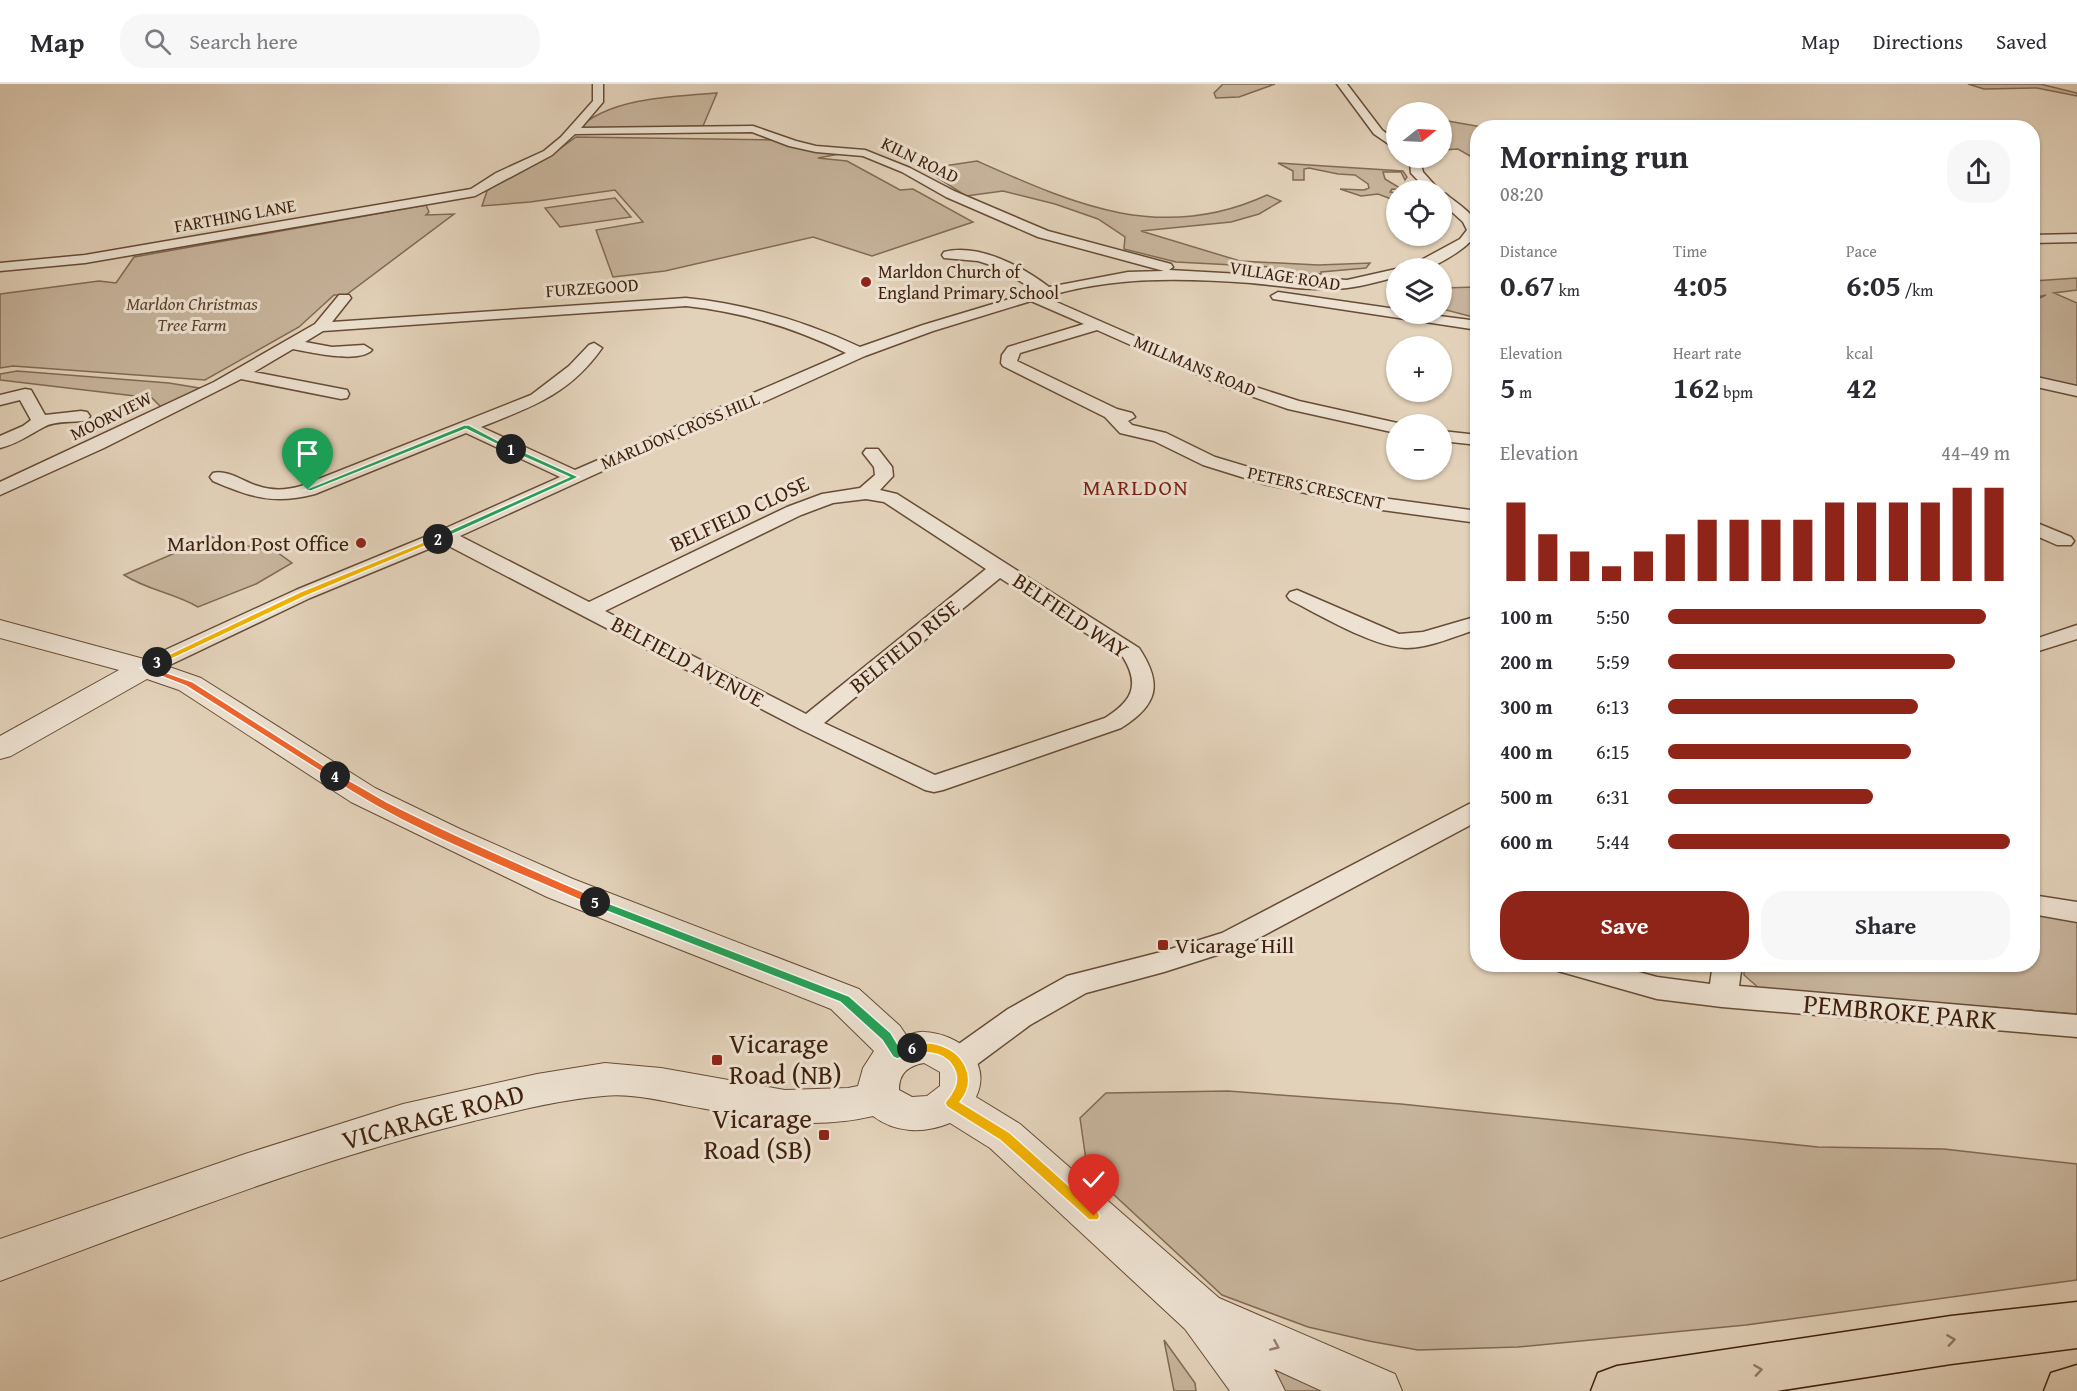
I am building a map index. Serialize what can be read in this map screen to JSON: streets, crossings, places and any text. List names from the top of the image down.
{
  "streets": {
    "street": [
      "KILN ROAD",
      "FARTHING LANE",
      "VILLAGE ROAD",
      "FURZEGOOD",
      "MILLMANS ROAD",
      "MOORVIEW",
      "MARLDON CROSS HILL",
      "PETERS CRESCENT",
      "BELFIELD CLOSE",
      "BELFIELD WAY",
      "BELFIELD RISE",
      "BELFIELD AVENUE",
      "PEMBROKE PARK",
      "VICARAGE ROAD"
    ]
  },
  "crossings": [
    ["KILN ROAD", "FARTHING LANE"],
    ["KILN ROAD", "VILLAGE ROAD"],
    ["KILN ROAD", "MARLDON CROSS HILL"],
    ["VILLAGE ROAD", "MARLDON CROSS HILL"],
    ["FURZEGOOD", "MOORVIEW"],
    ["FURZEGOOD", "MARLDON CROSS HILL"],
    ["MILLMANS ROAD", "MARLDON CROSS HILL"],
    ["MILLMANS ROAD", "PETERS CRESCENT"],
    ["MARLDON CROSS HILL", "BELFIELD AVENUE"],
    ["BELFIELD CLOSE", "BELFIELD WAY"],
    ["BELFIELD CLOSE", "BELFIELD AVENUE"],
    ["BELFIELD WAY", "BELFIELD RISE"],
    ["BELFIELD WAY", "BELFIELD AVENUE"],
    ["BELFIELD RISE", "BELFIELD AVENUE"]
  ],
  "districts": ["MARLDON"],
  "parks": ["Marldon Christmas Tree Farm"],
  "places": {
    "other": ["Marldon Church of England Primary School", "Marldon Post Office"],
    "transit": ["Vicarage Hill", "Vicarage Road (NB)", "Vicarage Road (SB)"]
  },
  "north": "right",
  "page": {
    "header": "Map",
    "search": "Search here",
    "nav": ["Map", "Directions", "Saved"],
    "map_buttons": ["+", "−"],
    "heading": ["Morning run", "08:20"],
    "stats": [
      ["Distance", "0.67 km"],
      ["Time", "4:05"],
      ["Pace", "6:05 /km"],
      ["Elevation", "5 m"],
      ["Heart rate", "162 bpm"],
      ["kcal", "42"]
    ],
    "chart": ["Elevation", "44–49 m"],
    "pins": [
      "1",
      "2",
      "3",
      "4",
      "5",
      "6"
    ],
    "list": [
      {
        "name": "100 m",
        "note": "5:50"
      },
      {
        "name": "200 m",
        "note": "5:59"
      },
      {
        "name": "300 m",
        "note": "6:13"
      },
      {
        "name": "400 m",
        "note": "6:15"
      },
      {
        "name": "500 m",
        "note": "6:31"
      },
      {
        "name": "600 m",
        "note": "5:44"
      }
    ],
    "buttons": ["Save", "Share"]
  }
}
